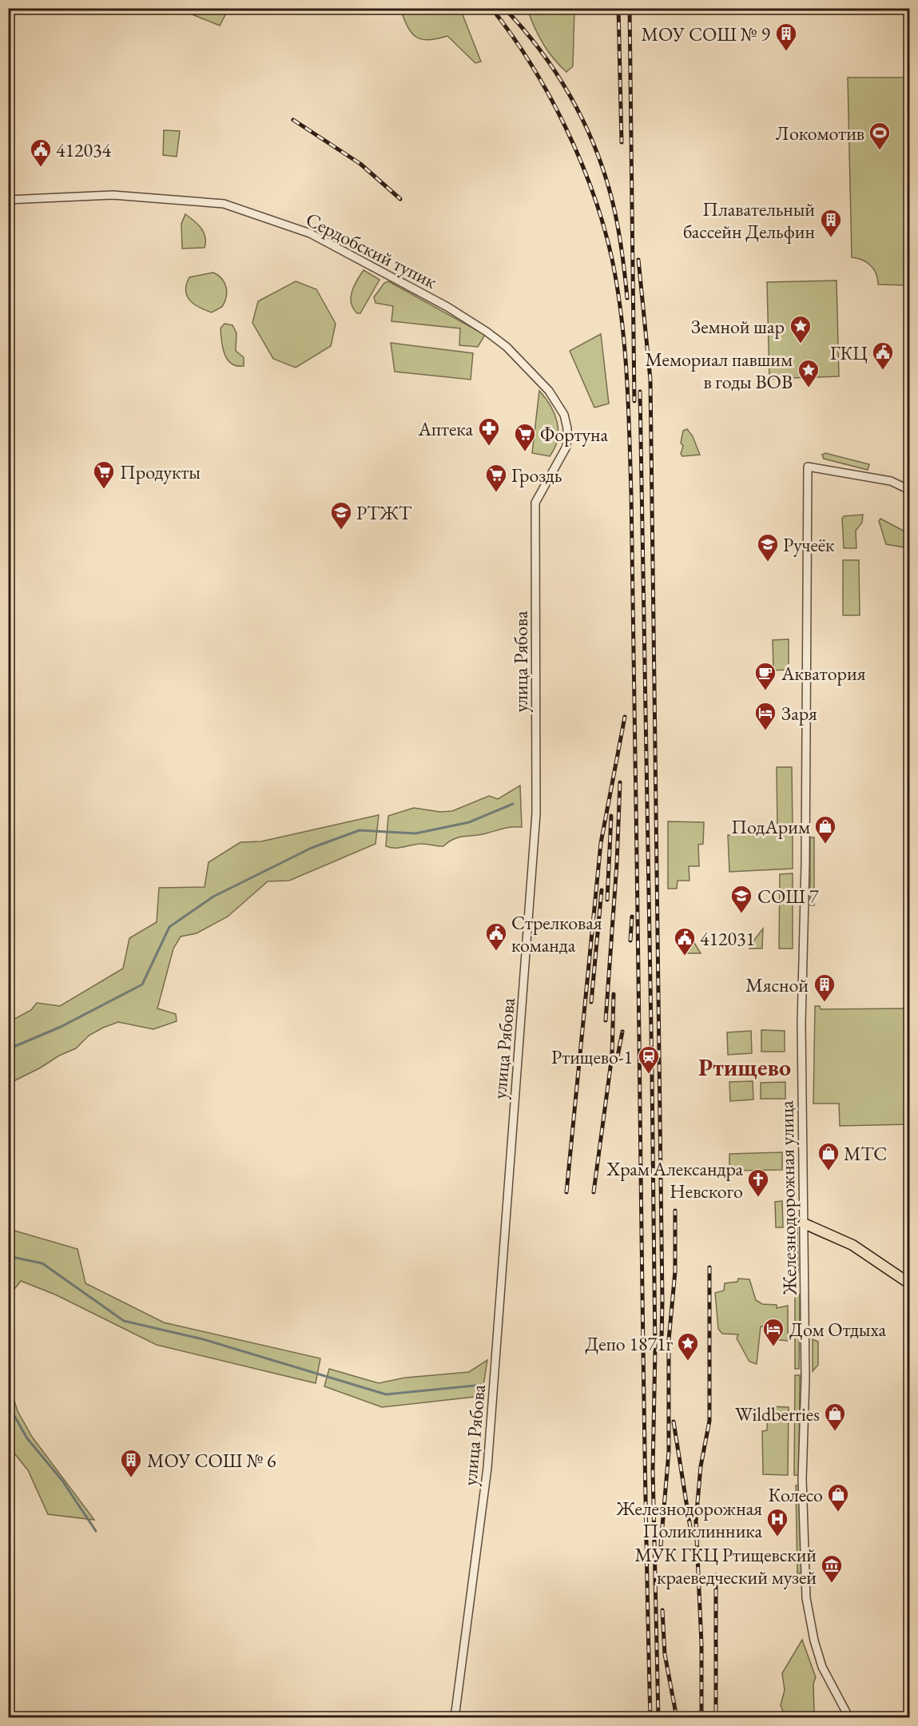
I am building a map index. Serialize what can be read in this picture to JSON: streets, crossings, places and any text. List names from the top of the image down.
{
  "streets": {
    "street": ["Сердобский тупик", "улица Рябова", "Железнодорожная улица"]
  },
  "crossings": [
    ["Сердобский тупик", "улица Рябова"]
  ],
  "districts": ["Ртищево"],
  "places": {
    "building": [
      "МОУ СОШ № 9",
      "Плавательный бассейн Дельфин",
      "Мясной",
      "МОУ СОШ № 6"
    ],
    "sports": ["Локомотив"],
    "public building": [
      "412034",
      "ГКЦ",
      "Стрелковая команда",
      "412031"
    ],
    "place": ["Земной шар", "Мемориал павшим в годы ВОВ", "Депо 1871г"],
    "pharmacy": ["Аптека"],
    "supermarket": ["Фортуна", "Продукты", "Гроздь"],
    "school or university": ["РТЖТ", "Ручеёк", "СОШ 7"],
    "cafe": ["Акватория"],
    "hotel": ["Заря", "Дом Отдыха"],
    "shop": [
      "ПодАрим",
      "МТС",
      "Wildberries",
      "Колесо"
    ],
    "station": ["Ртищево-1"],
    "church": ["Храм Александра Невского"],
    "hospital": ["Железнодорожная Поликлинника"],
    "museum": ["МУК ГКЦ Ртищевский краеведческий музей"]
  }
}
